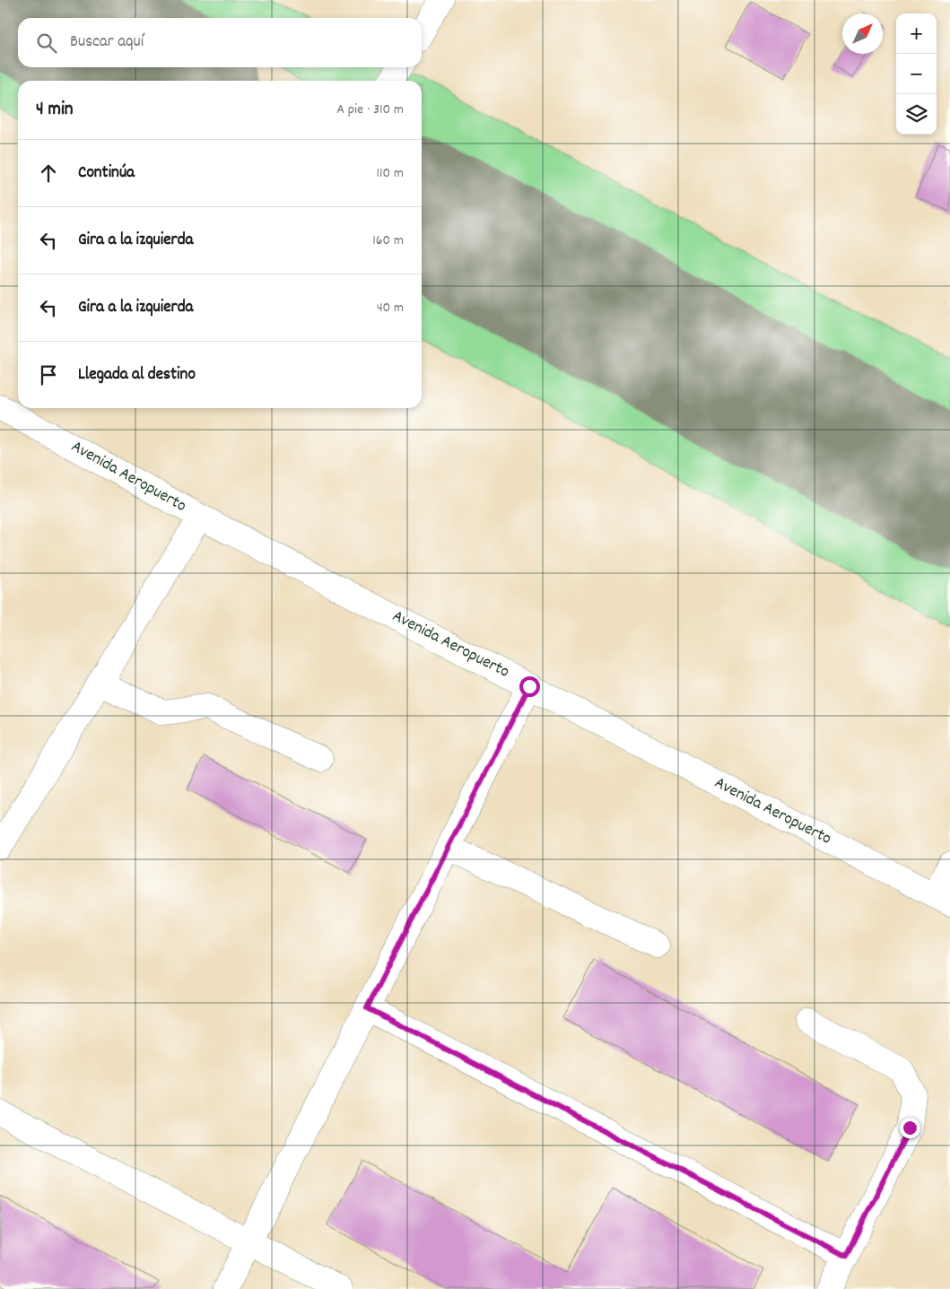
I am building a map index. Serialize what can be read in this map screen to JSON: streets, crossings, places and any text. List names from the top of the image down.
{
  "streets": {
    "street": ["Avenida Aeropuerto"]
  },
  "north": "top right",
  "page": {
    "map_buttons": ["+", "−"],
    "search": "Buscar aquí",
    "heading": ["4 min", "A pie · 310 m"],
    "list": [
      ["Continúa", "110 m"],
      ["Gira a la izquierda", "160 m"],
      ["Gira a la izquierda", "40 m"],
      "Llegada al destino"
    ]
  }
}
